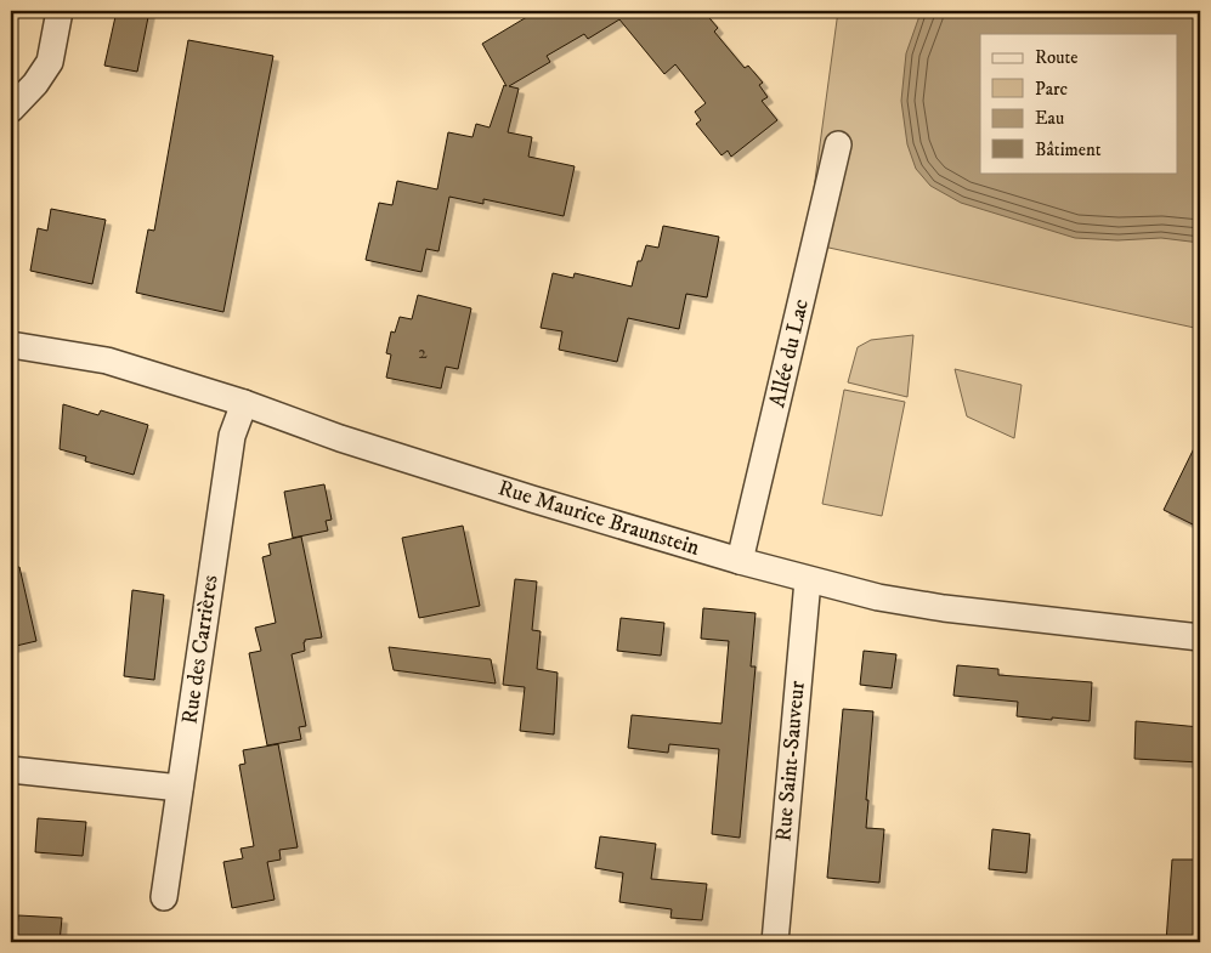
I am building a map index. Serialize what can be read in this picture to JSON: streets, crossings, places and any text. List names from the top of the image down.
{
  "streets": {
    "street": [
      "Allée du Lac",
      "Rue Maurice Braunstein",
      "Rue des Carrières",
      "Rue Saint-Sauveur"
    ]
  },
  "crossings": [
    ["Allée du Lac", "Rue Maurice Braunstein"],
    ["Rue Maurice Braunstein", "Rue des Carrières"],
    ["Rue Maurice Braunstein", "Rue Saint-Sauveur"]
  ],
  "house_numbers": ["2"],
  "legend": [
    "Route",
    "Parc",
    "Eau",
    "Bâtiment"
  ]
}
